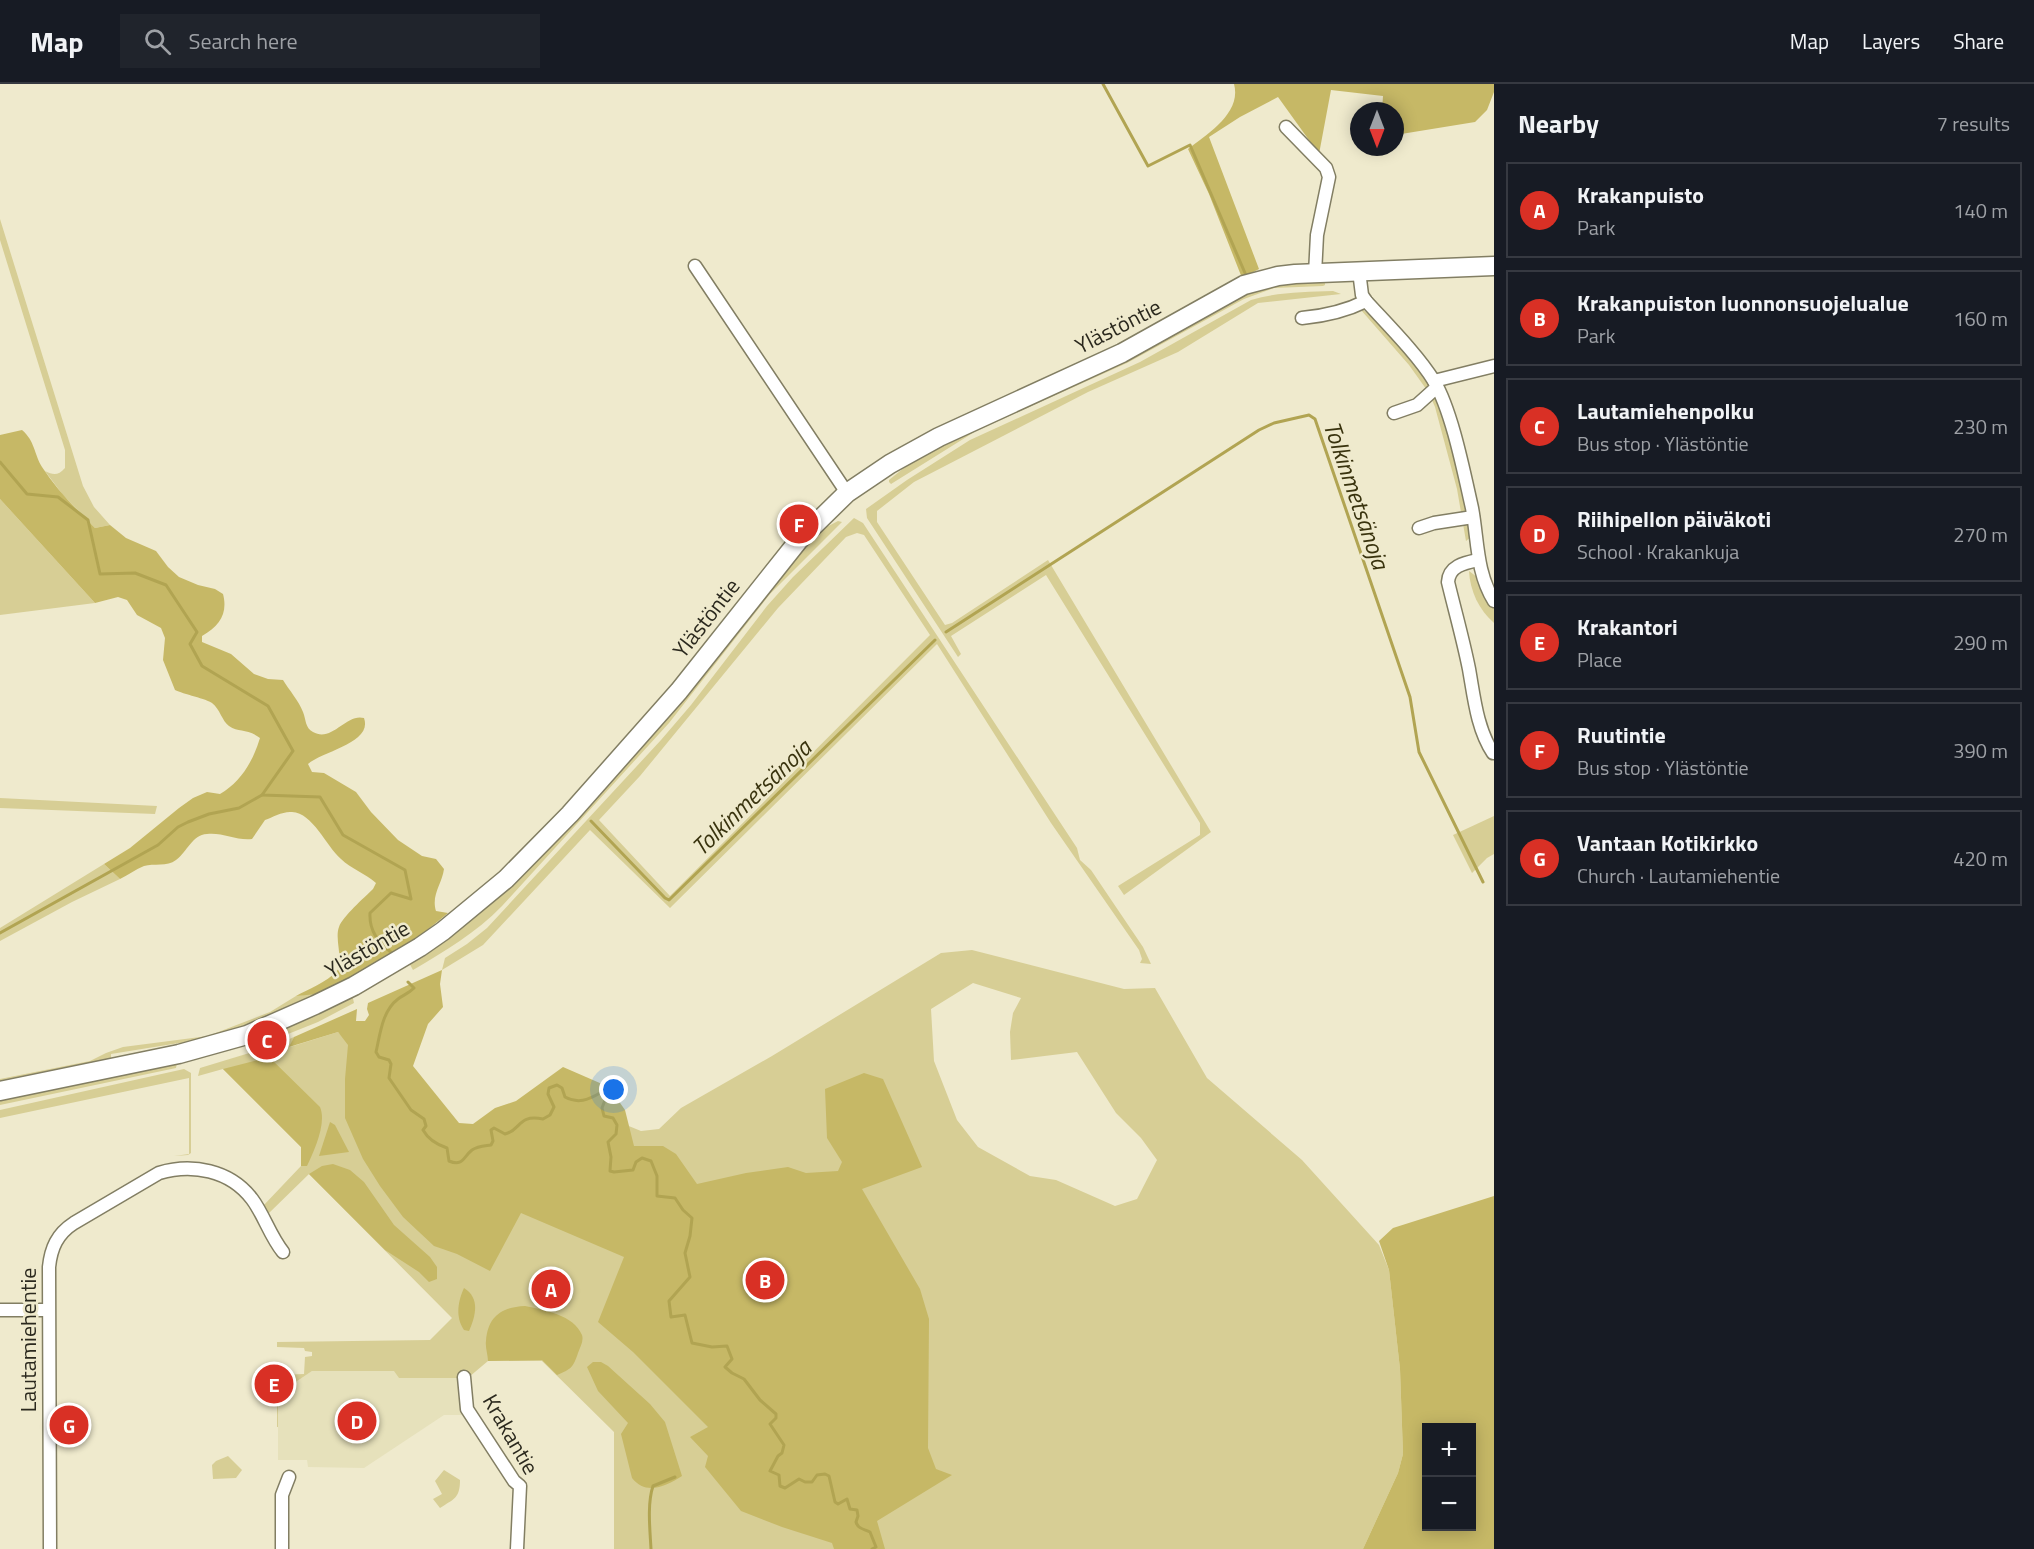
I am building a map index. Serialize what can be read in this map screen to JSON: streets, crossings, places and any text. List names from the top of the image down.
{
  "streets": {
    "main road": ["Ylästöntie"],
    "street": ["Lautamiehentie", "Krakantie"]
  },
  "water": ["Tolkinmetsänoja"],
  "north": "bottom",
  "page": {
    "header": "Map",
    "search": "Search here",
    "nav": ["Map", "Layers", "Share"],
    "heading": ["Nearby", "7 results"],
    "list": [
      {
        "mark": "A",
        "name": "Krakanpuisto",
        "note": "Park",
        "value": "140 m"
      },
      {
        "mark": "B",
        "name": "Krakanpuiston luonnonsuojelualue",
        "note": "Park",
        "value": "160 m"
      },
      {
        "mark": "C",
        "name": "Lautamiehenpolku",
        "note": "Bus stop · Ylästöntie",
        "value": "230 m"
      },
      {
        "mark": "D",
        "name": "Riihipellon päiväkoti",
        "note": "School · Krakankuja",
        "value": "270 m"
      },
      {
        "mark": "E",
        "name": "Krakantori",
        "note": "Place",
        "value": "290 m"
      },
      {
        "mark": "F",
        "name": "Ruutintie",
        "note": "Bus stop · Ylästöntie",
        "value": "390 m"
      },
      {
        "mark": "G",
        "name": "Vantaan Kotikirkko",
        "note": "Church · Lautamiehentie",
        "value": "420 m"
      }
    ],
    "pins": [
      "F",
      "C",
      "B",
      "A",
      "E",
      "D",
      "G"
    ],
    "map_buttons": ["+", "−"]
  }
}
